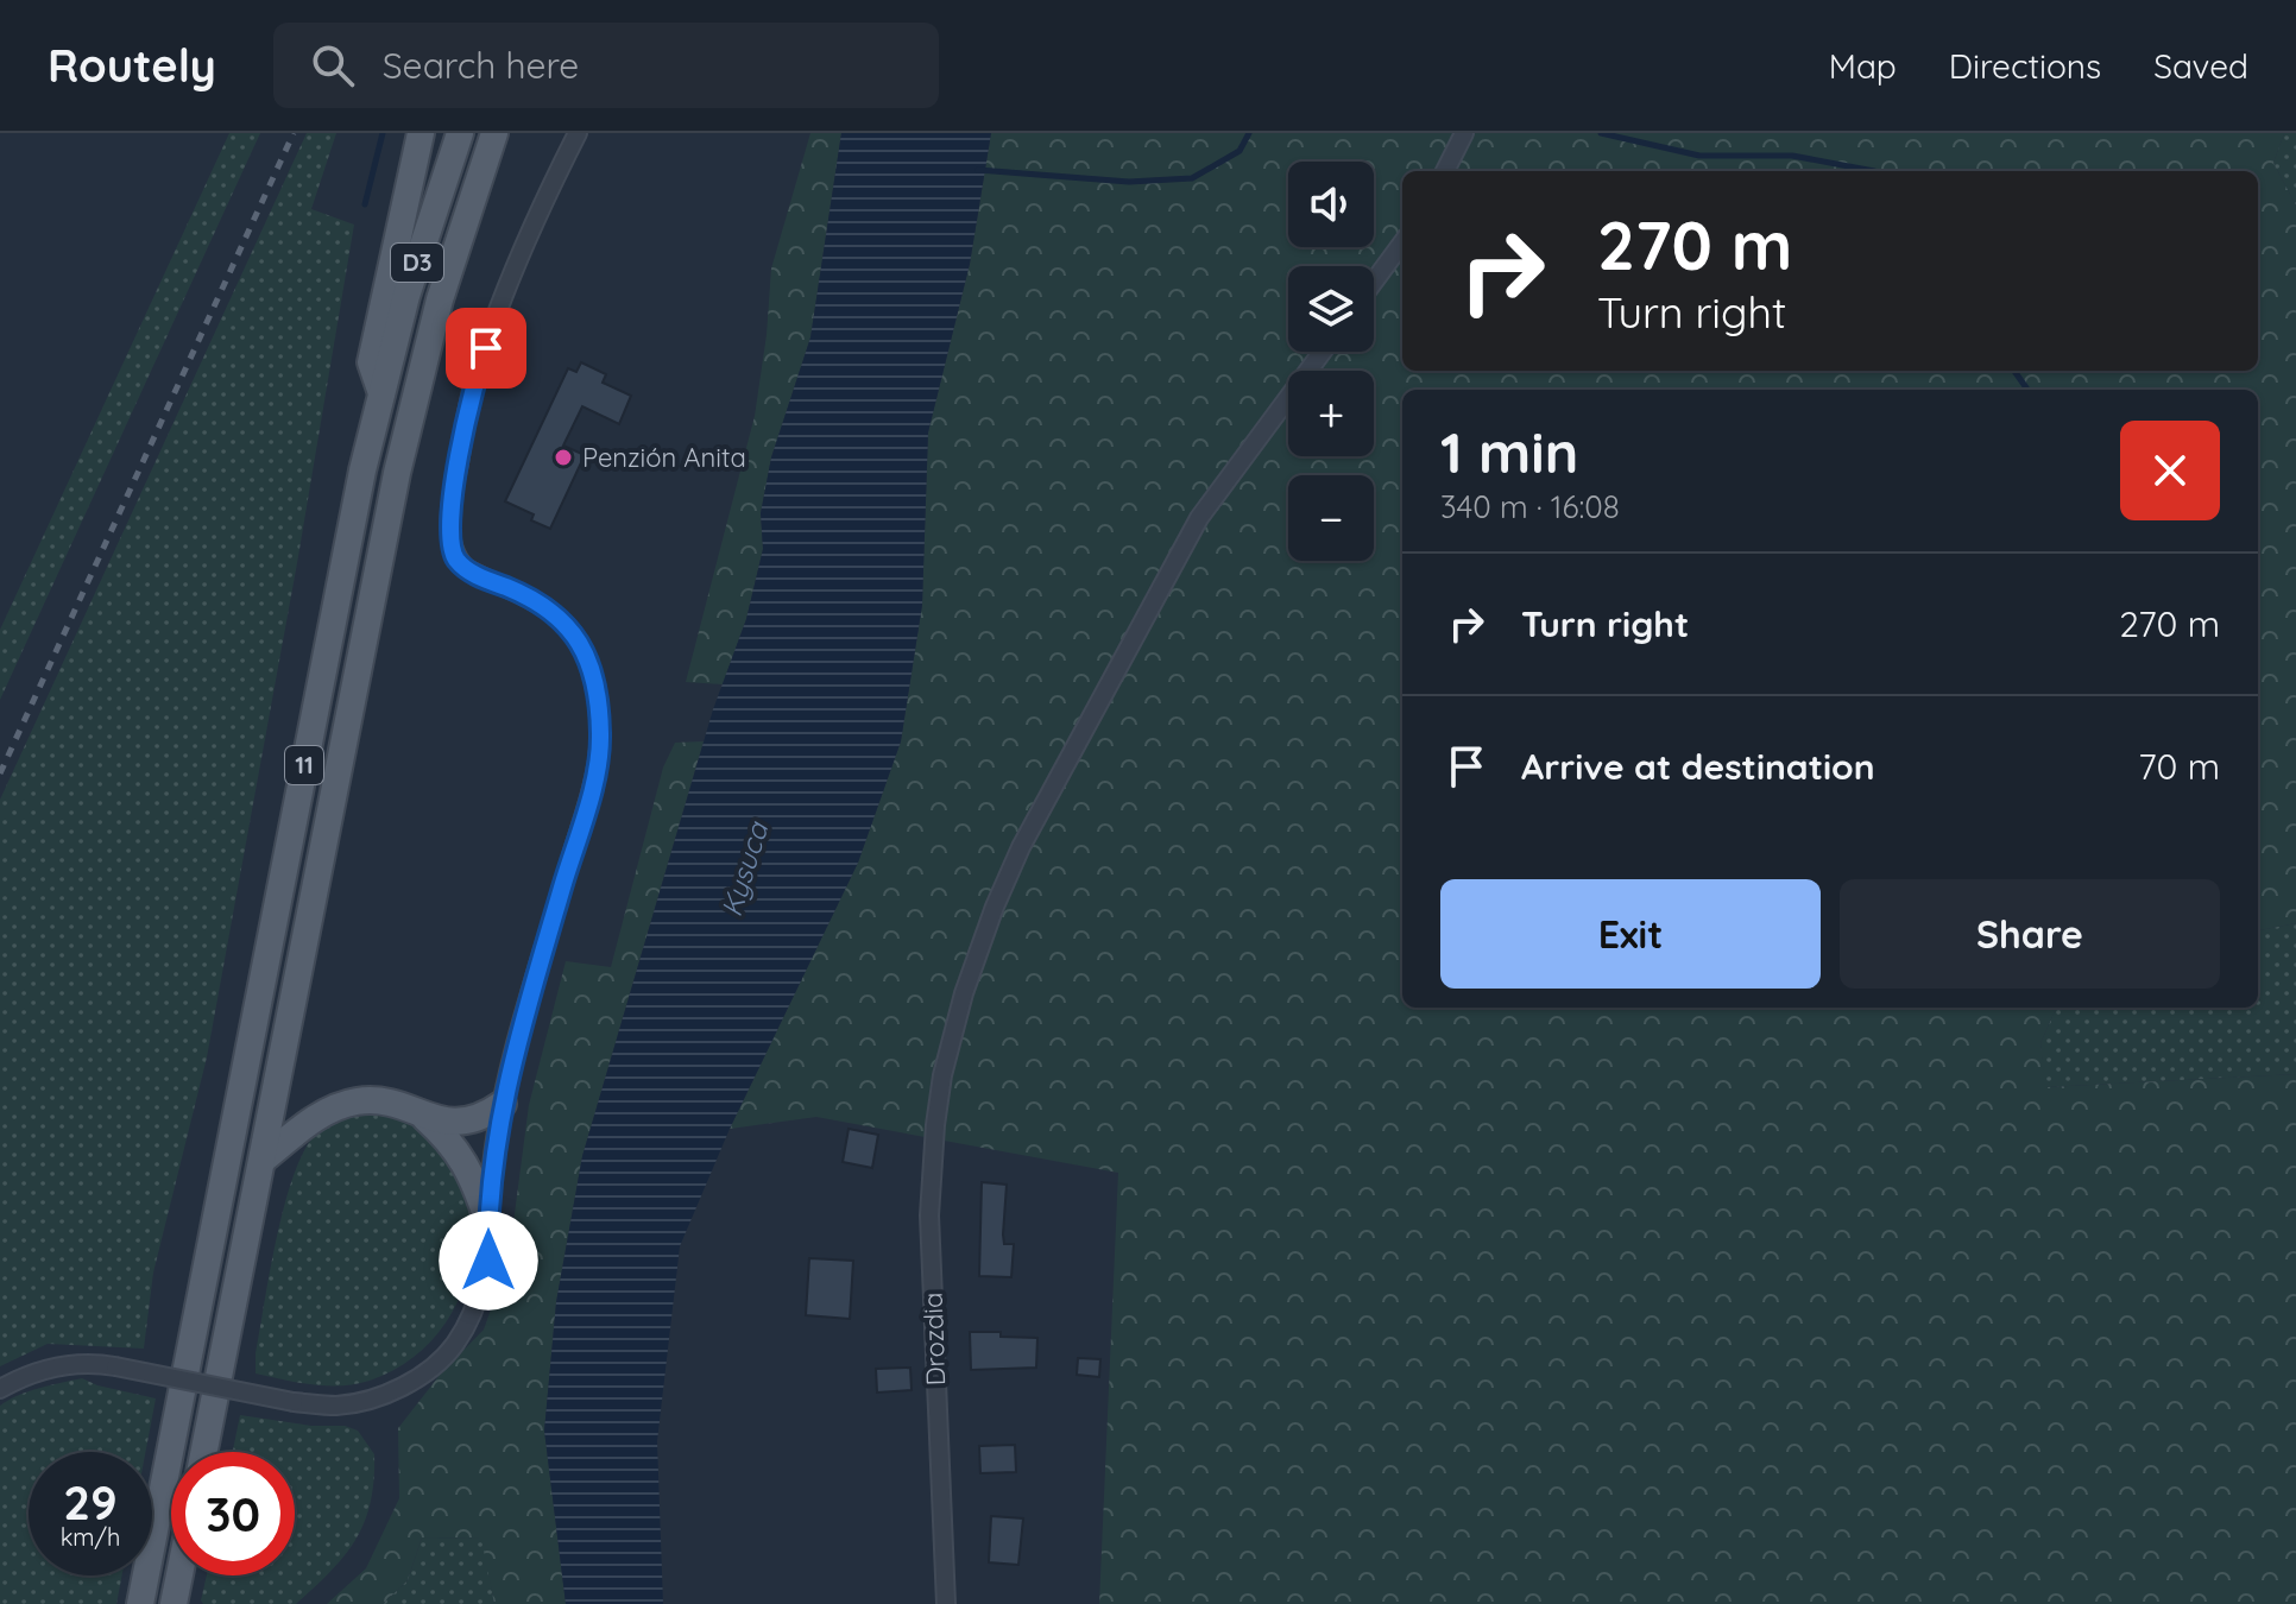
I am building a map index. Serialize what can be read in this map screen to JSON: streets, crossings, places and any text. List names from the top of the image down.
{
  "streets": {
    "main road": ["D3", "11"],
    "street": ["Drozdia"]
  },
  "crossings": [
    ["D3", "11"]
  ],
  "water": ["Kysuca"],
  "places": ["Penzión Anita"],
  "page": {
    "header": "Routely",
    "search": "Search here",
    "nav": ["Map", "Directions", "Saved"],
    "map_buttons": ["+", "−"],
    "turn": ["270 m", "Turn right"],
    "heading": ["1 min", "340 m · 16:08"],
    "list": [
      {
        "name": "Turn right",
        "value": "270 m"
      },
      {
        "name": "Arrive at destination",
        "value": "70 m"
      }
    ],
    "buttons": ["Exit", "Share"],
    "speed": "29 km/h",
    "limit": "30"
  }
}
